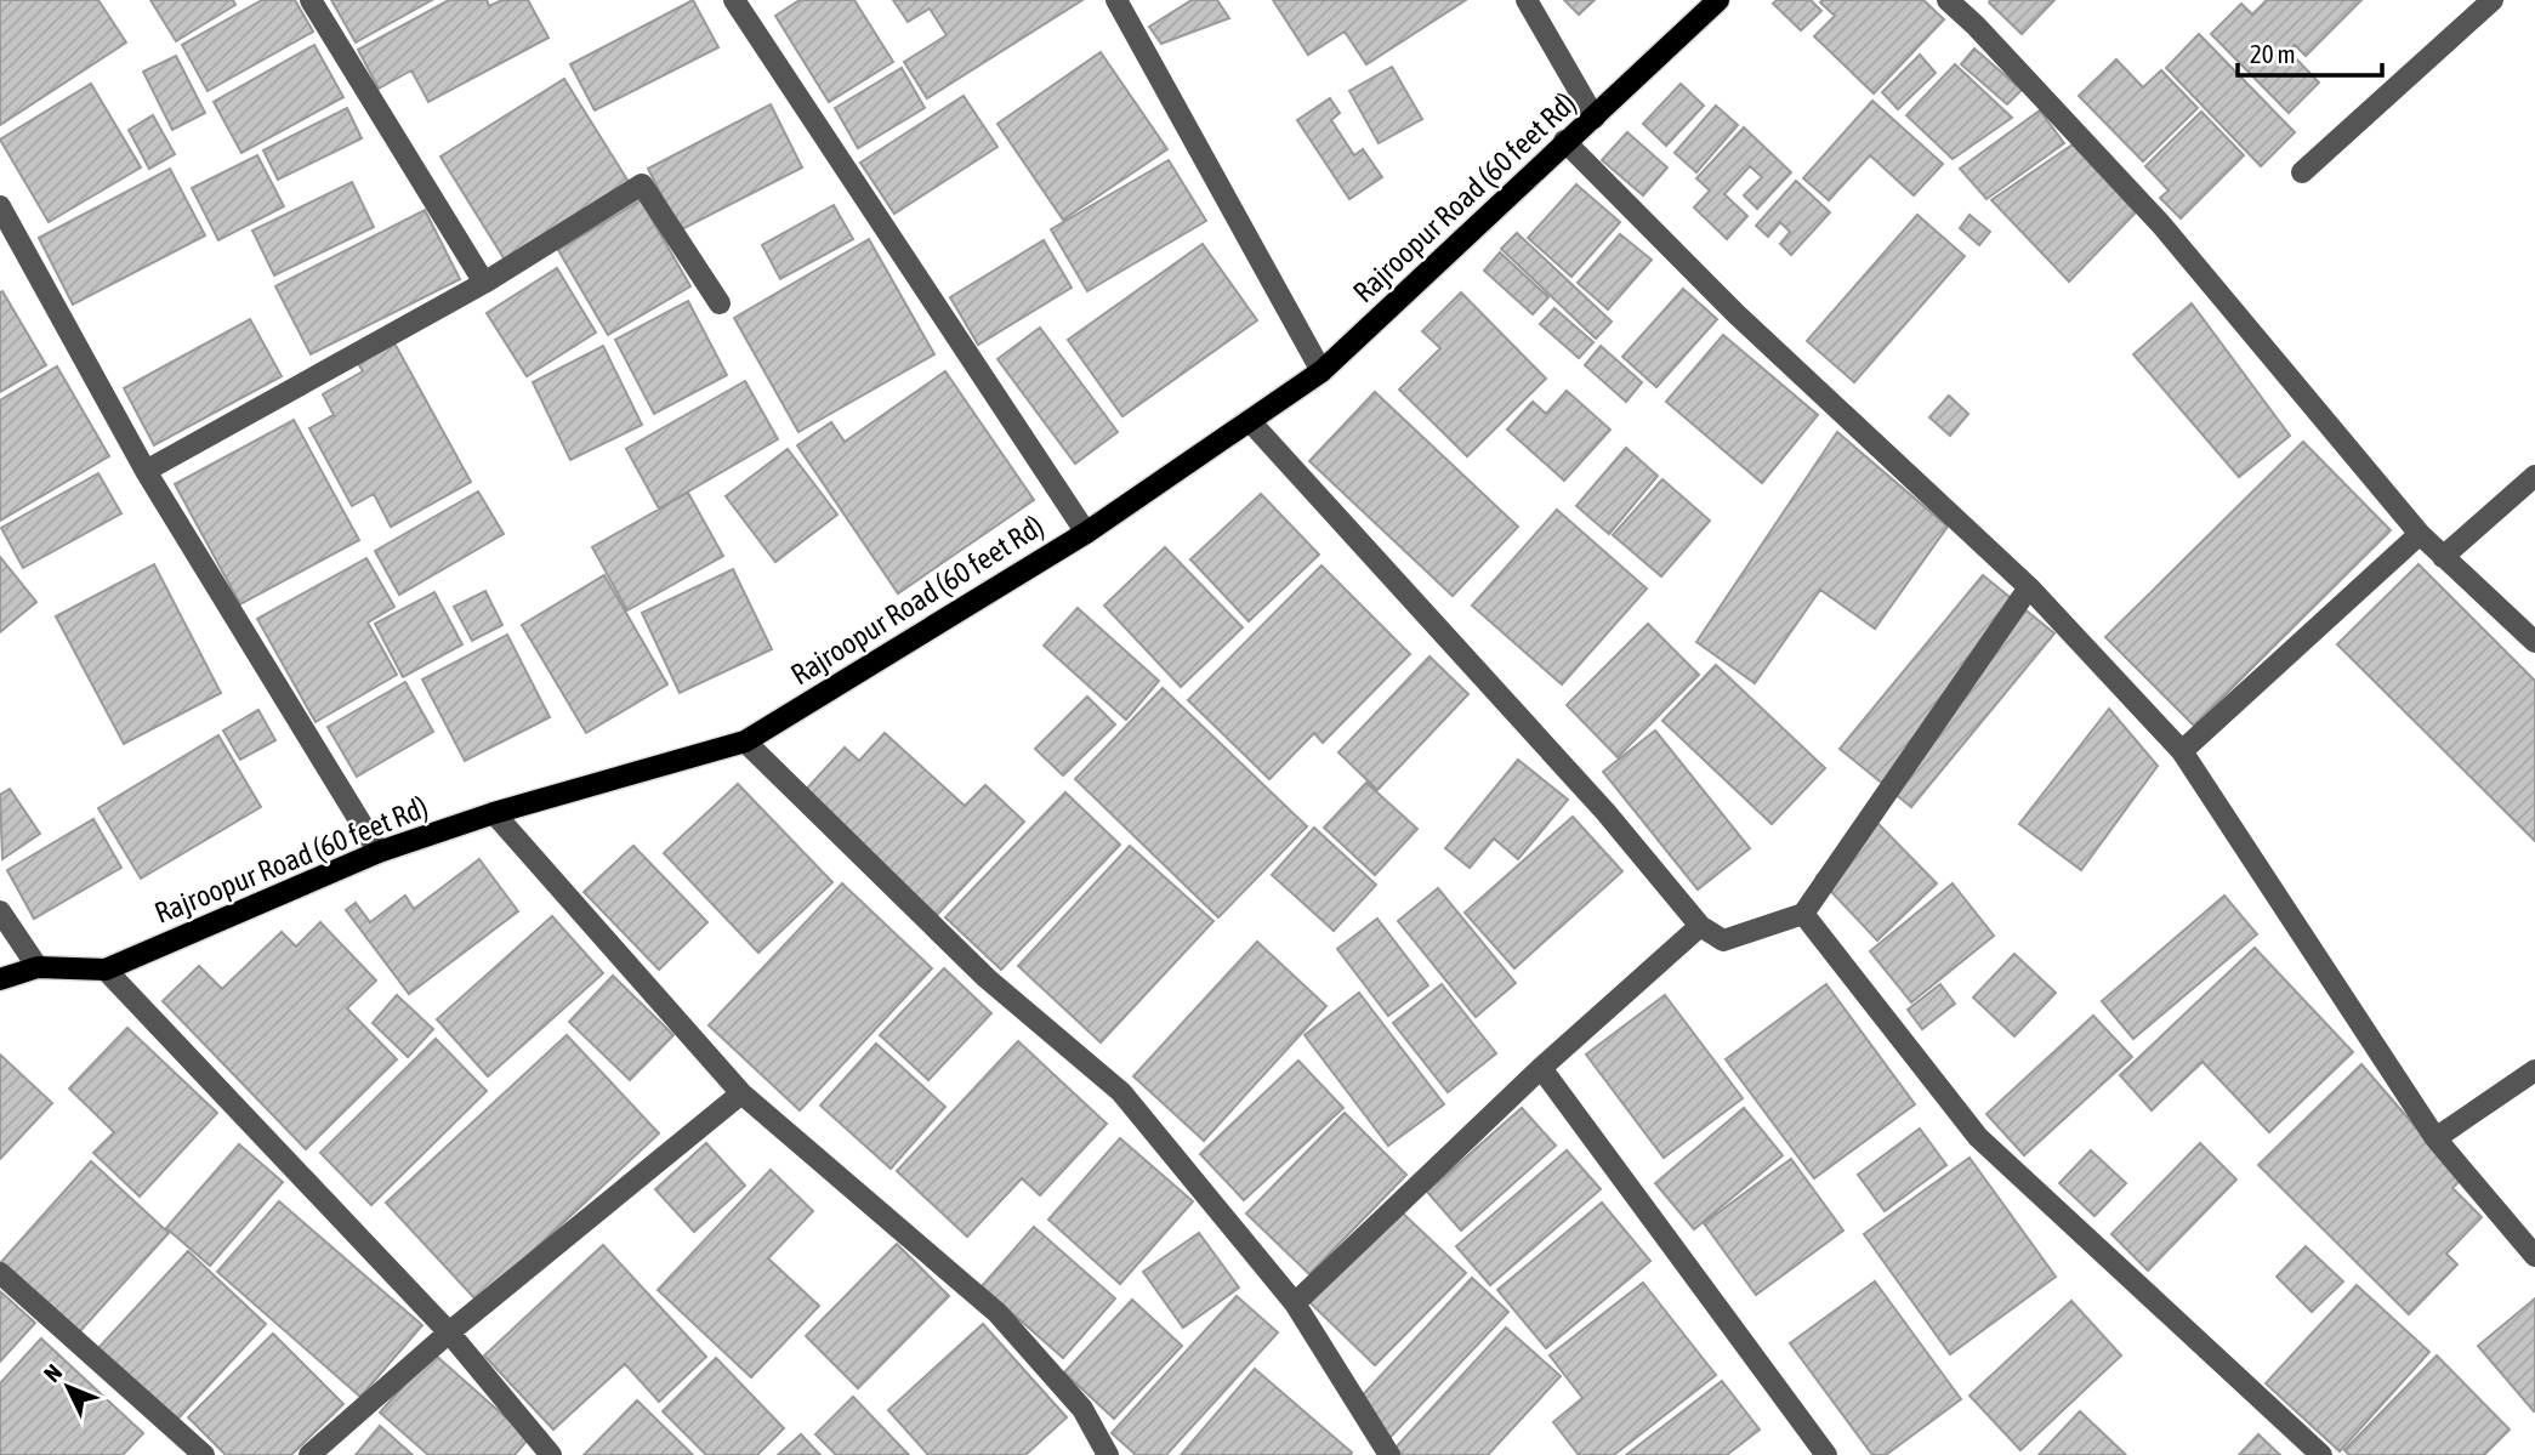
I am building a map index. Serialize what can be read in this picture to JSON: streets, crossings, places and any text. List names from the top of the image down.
{
  "streets": {
    "main road": ["Rajroopur Road (60 feet Rd)"]
  },
  "scale_bar": "20 m",
  "north": "top left"
}
